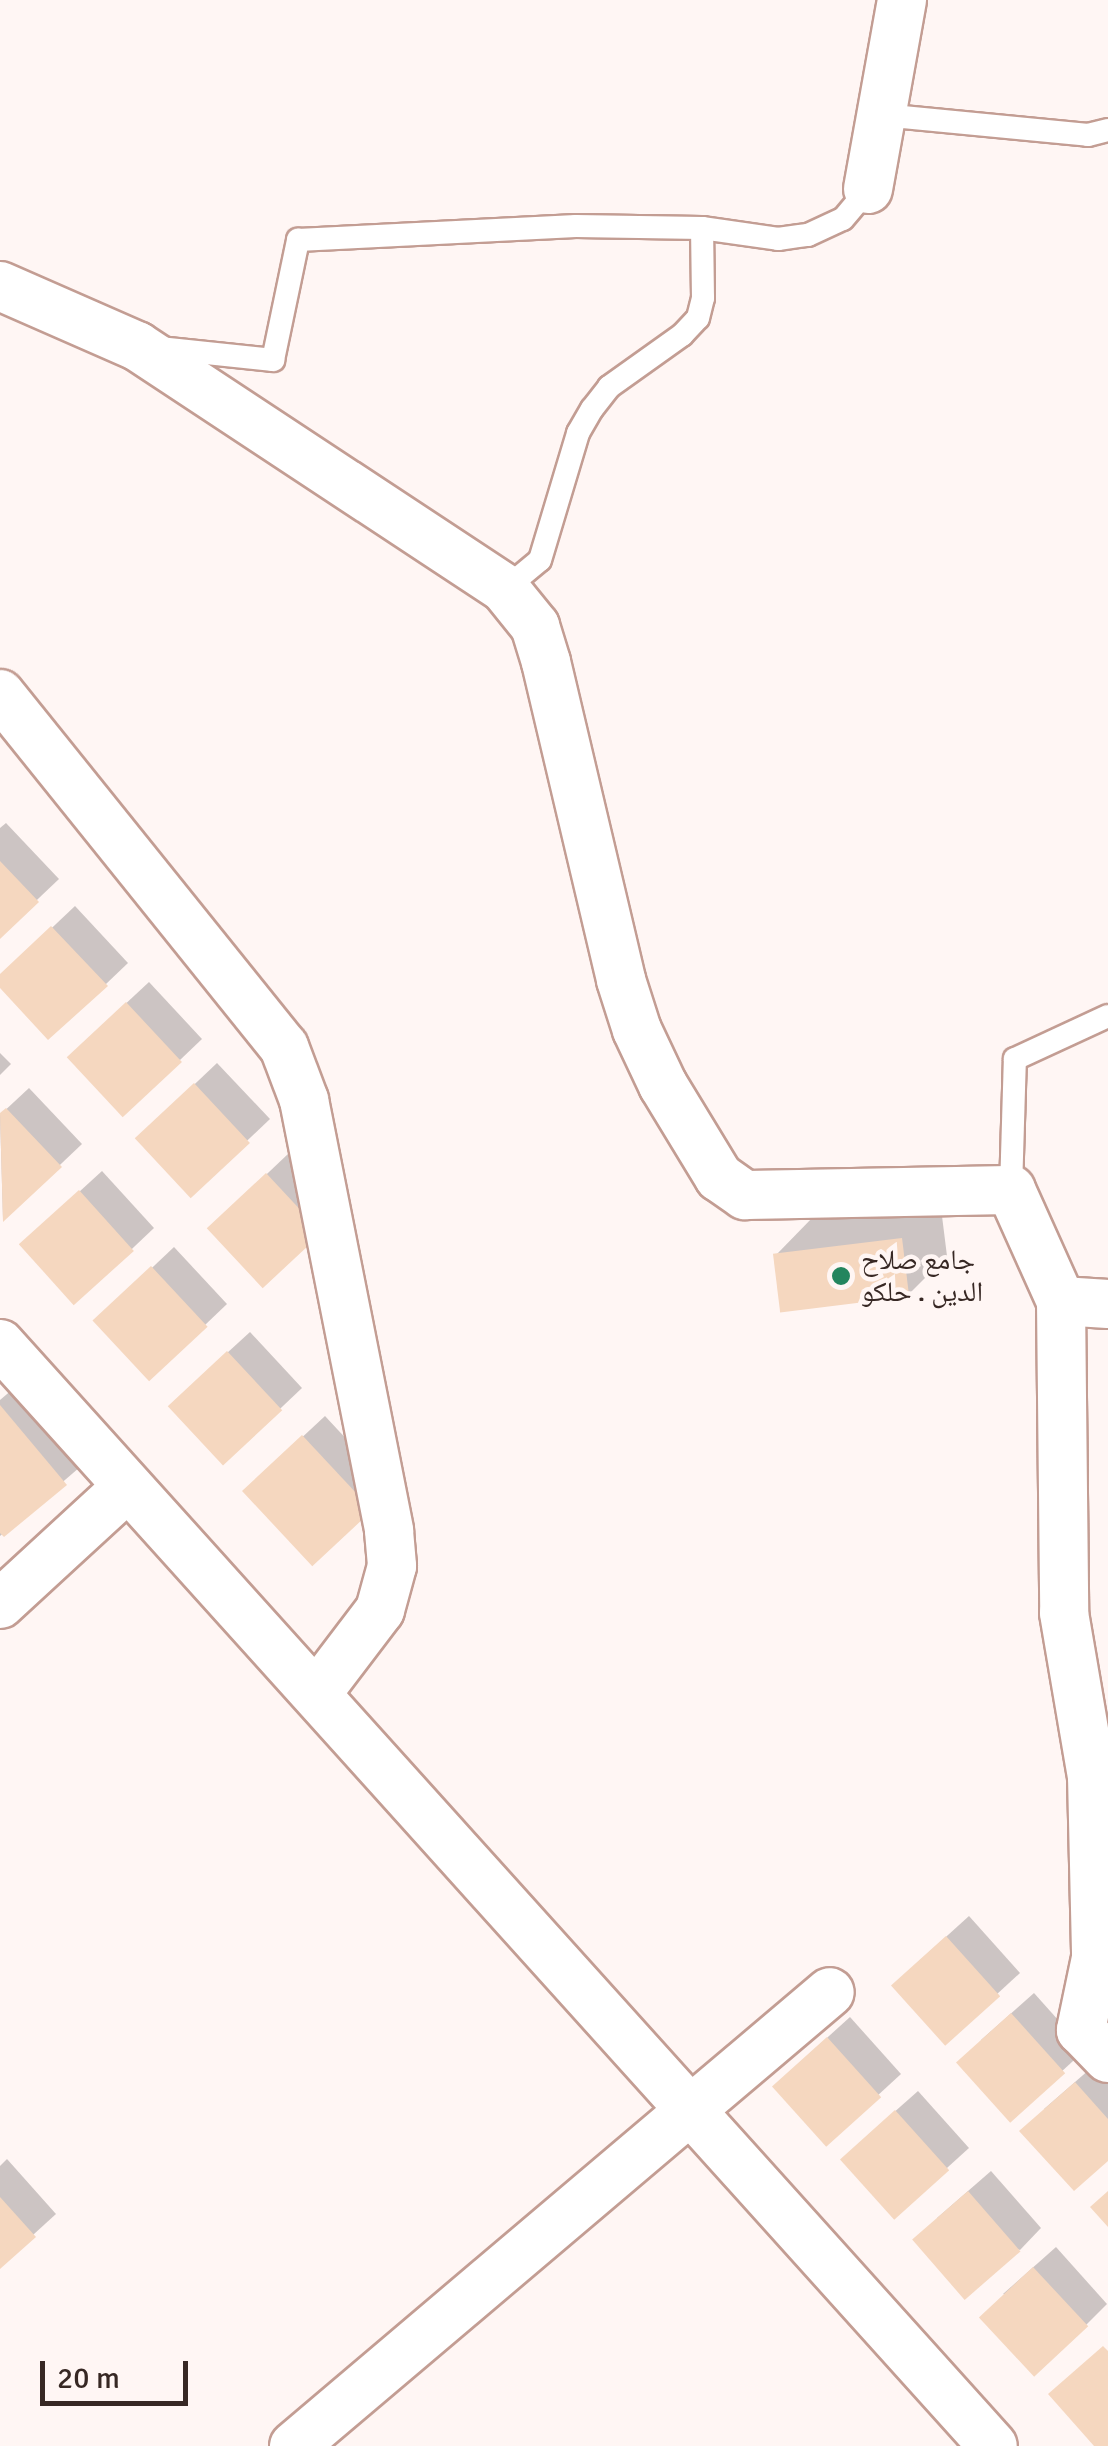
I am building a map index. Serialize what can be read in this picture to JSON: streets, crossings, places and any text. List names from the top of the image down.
{
  "places": ["جامع صلاح الدين . حلكو"],
  "scale_bar": "20 m"
}
